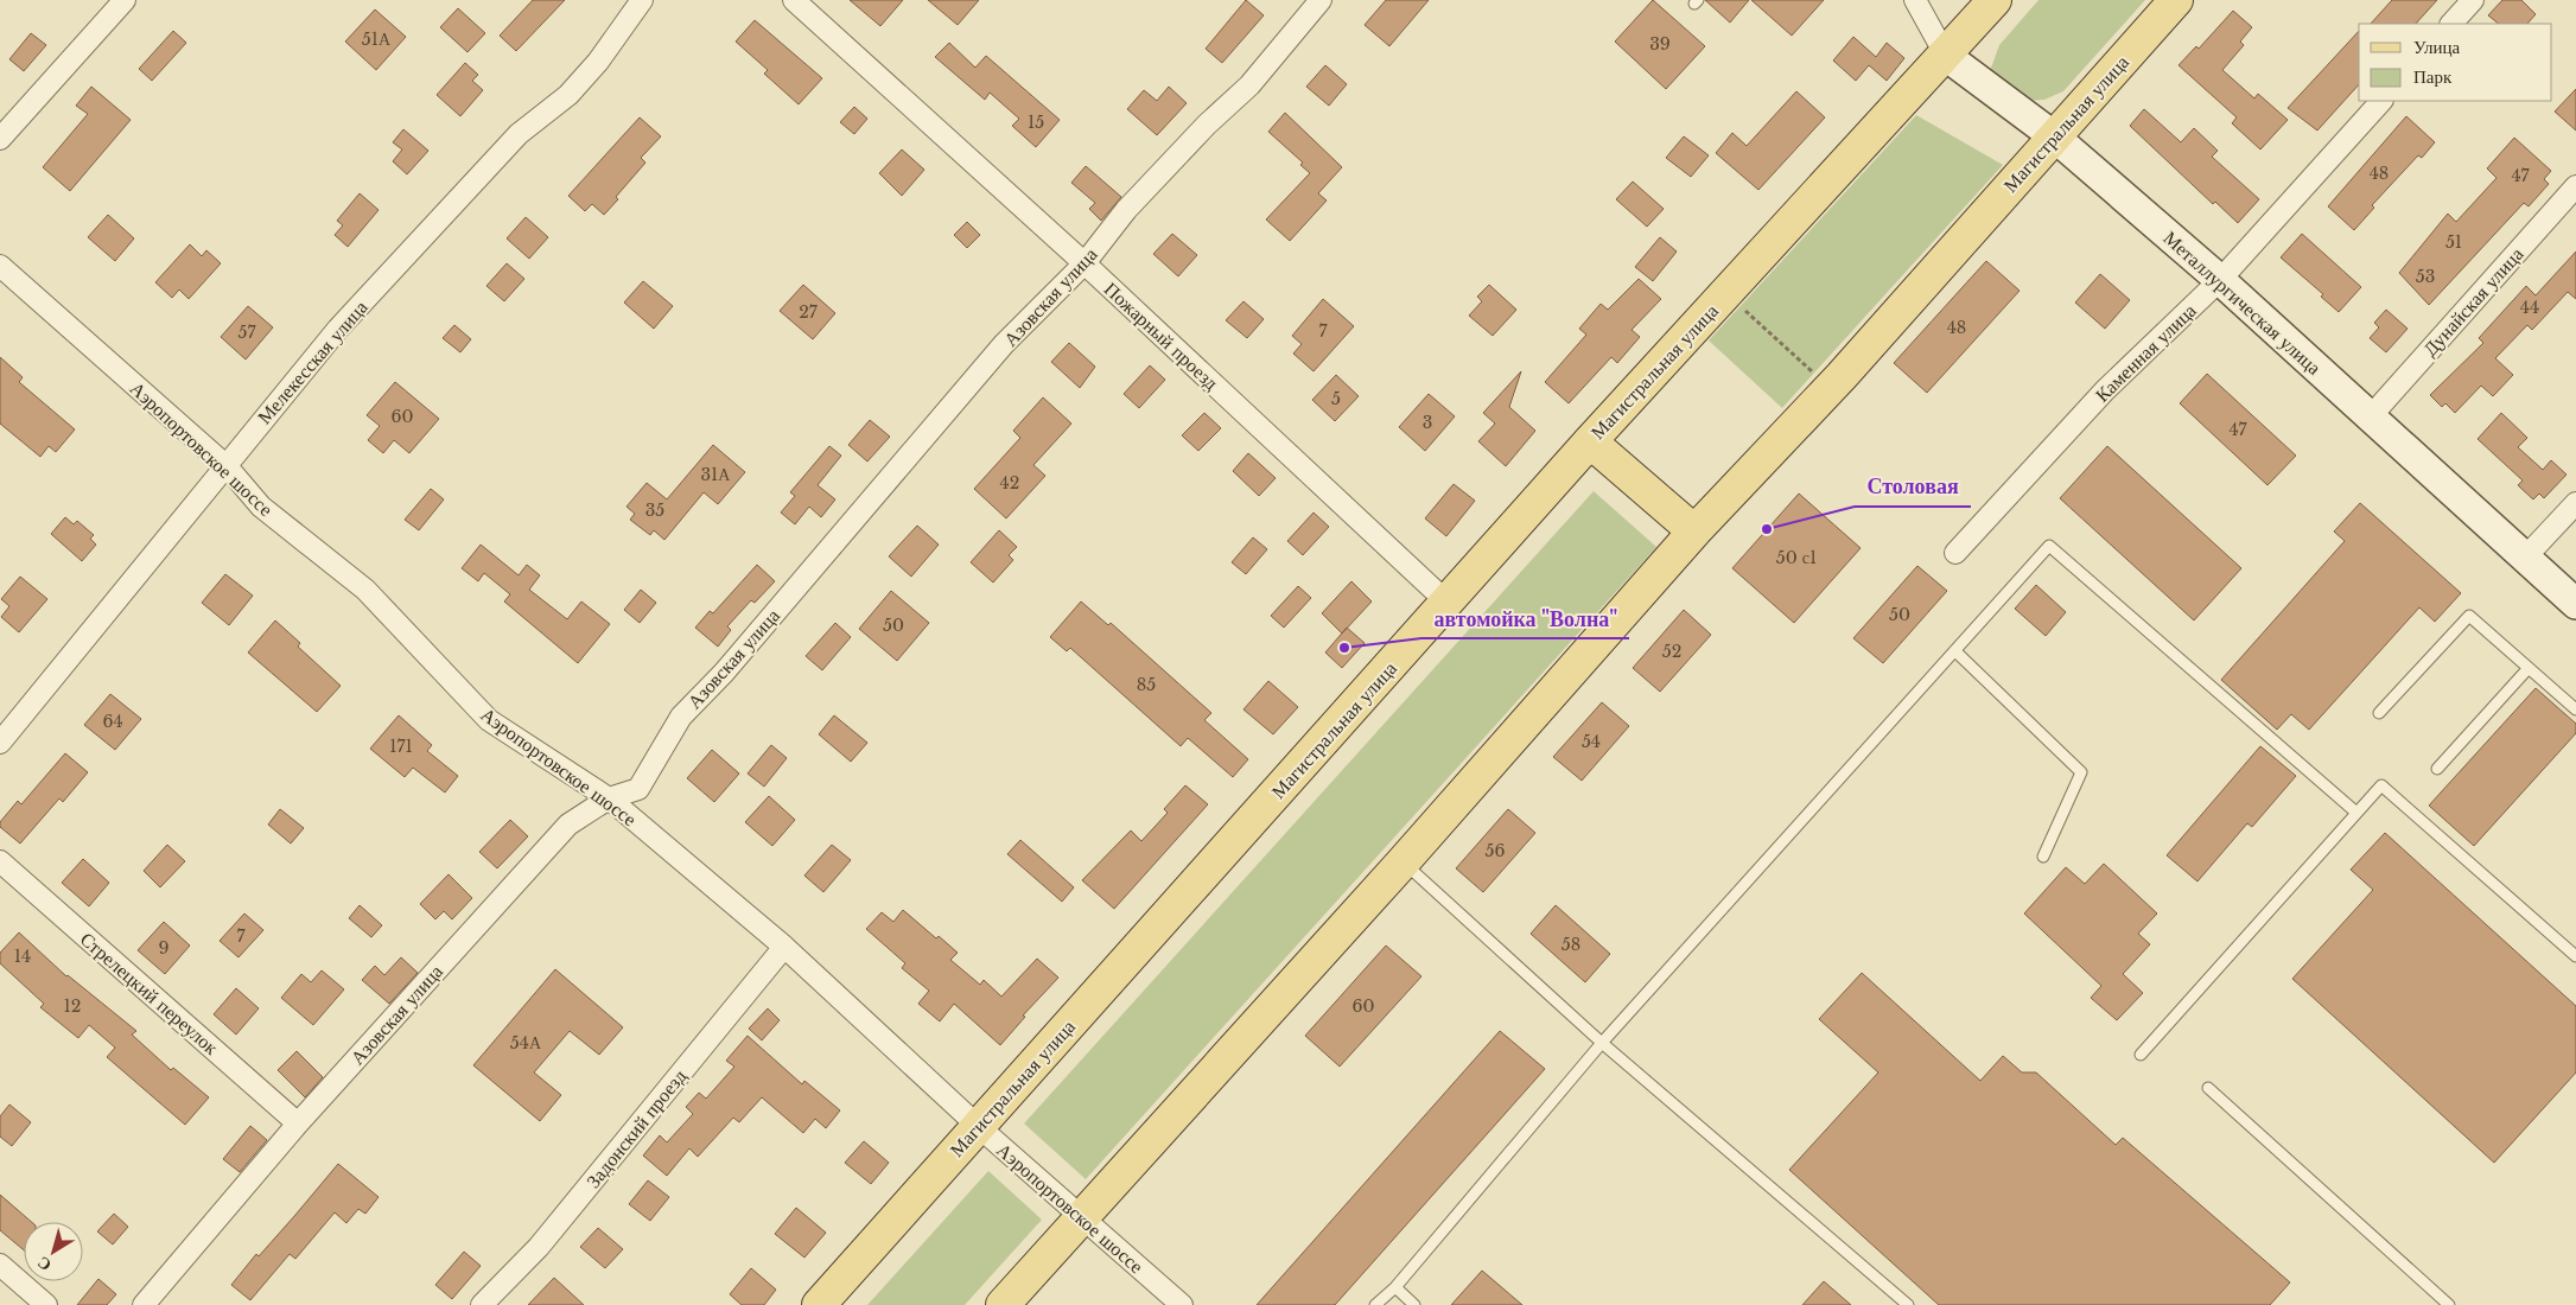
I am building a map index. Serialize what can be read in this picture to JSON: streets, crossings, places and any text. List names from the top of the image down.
{
  "streets": {
    "main road": ["Магистральная улица"],
    "street": [
      "Азовская улица",
      "Дунайская улица",
      "Металлургическая улица",
      "Пожарный проезд",
      "Каменная улица",
      "Мелекесская улица",
      "Аэропортовское шоссе",
      "Стрелецкий переулок",
      "Задонский проезд"
    ]
  },
  "crossings": [
    ["Магистральная улица", "Металлургическая улица"],
    ["Магистральная улица", "Пожарный проезд"],
    ["Магистральная улица", "Аэропортовское шоссе"],
    ["Азовская улица", "Пожарный проезд"],
    ["Азовская улица", "Аэропортовское шоссе"],
    ["Азовская улица", "Стрелецкий переулок"],
    ["Дунайская улица", "Металлургическая улица"],
    ["Металлургическая улица", "Каменная улица"],
    ["Мелекесская улица", "Аэропортовское шоссе"],
    ["Аэропортовское шоссе", "Задонский проезд"]
  ],
  "places": ["Столовая", "автомойка \"Волна\""],
  "house_numbers": [
    "51А",
    "39",
    "15",
    "48",
    "47",
    "51",
    "53",
    "44",
    "27",
    "48",
    "7",
    "57",
    "5",
    "60",
    "3",
    "47",
    "31А",
    "42",
    "35",
    "50 с1",
    "50",
    "50",
    "52",
    "85",
    "64",
    "54",
    "171",
    "56",
    "7",
    "58",
    "9",
    "14",
    "12",
    "60",
    "54А"
  ],
  "legend": ["Улица", "Парк"],
  "north": "bottom left"
}
